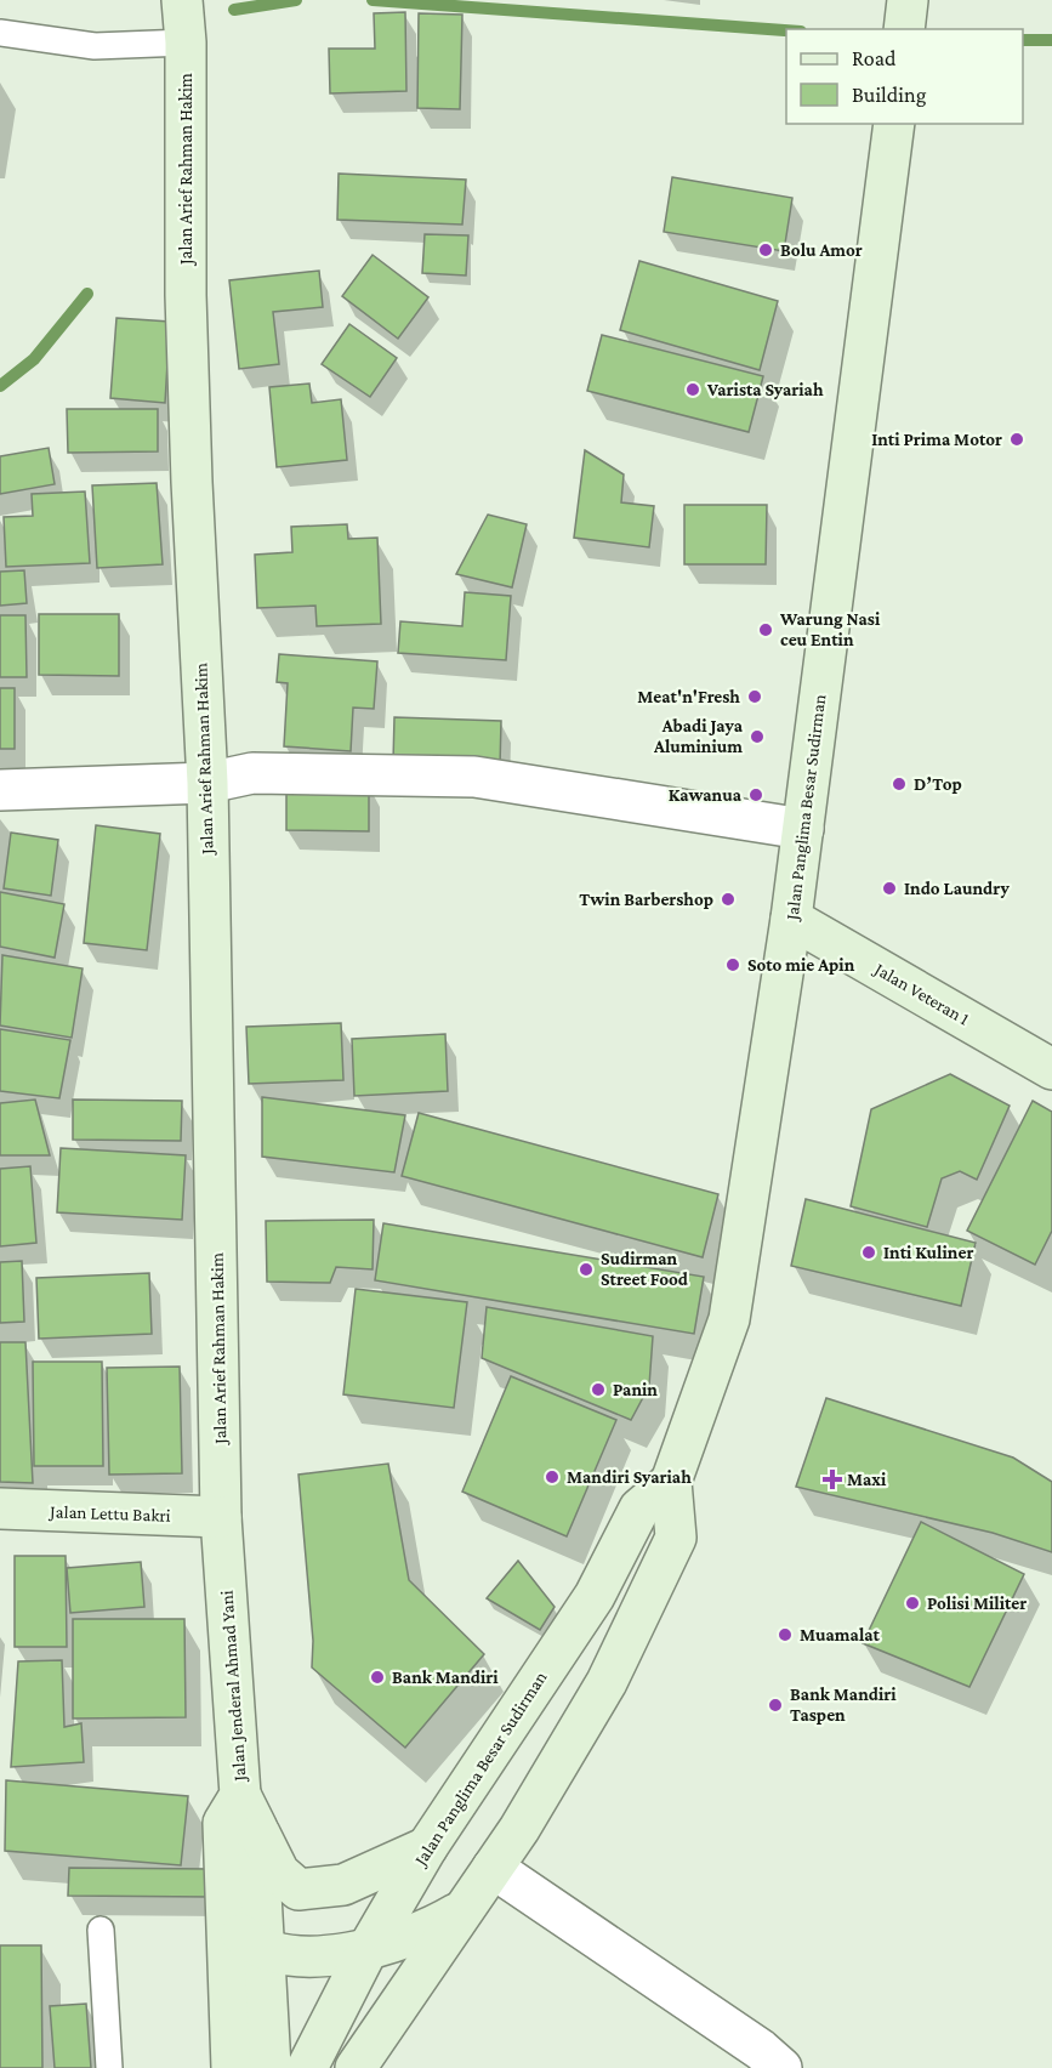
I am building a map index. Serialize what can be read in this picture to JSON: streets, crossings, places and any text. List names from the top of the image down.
{
  "streets": {
    "main road": [
      "Jalan Arief Rahman Hakim",
      "Jalan Panglima Besar Sudirman",
      "Jalan Veteran 1",
      "Jalan Lettu Bakri",
      "Jalan Jenderal Ahmad Yani"
    ]
  },
  "crossings": [
    ["Jalan Arief Rahman Hakim", "Jalan Lettu Bakri"],
    ["Jalan Arief Rahman Hakim", "Jalan Jenderal Ahmad Yani"],
    ["Jalan Panglima Besar Sudirman", "Jalan Veteran 1"],
    ["Jalan Lettu Bakri", "Jalan Jenderal Ahmad Yani"]
  ],
  "places": {
    "other": [
      "Bolu Amor",
      "Varista Syariah",
      "Inti Prima Motor",
      "Warung Nasi ceu Entin",
      "Meat'n'Fresh",
      "Abadi Jaya Aluminium",
      "D’Top",
      "Kawanua",
      "Indo Laundry",
      "Twin Barbershop",
      "Soto mie Apin",
      "Inti Kuliner",
      "Sudirman Street Food",
      "Panin",
      "Mandiri Syariah",
      "Polisi Militer",
      "Muamalat",
      "Bank Mandiri",
      "Bank Mandiri Taspen"
    ],
    "health": ["Maxi"]
  },
  "legend": ["Road", "Building"]
}
